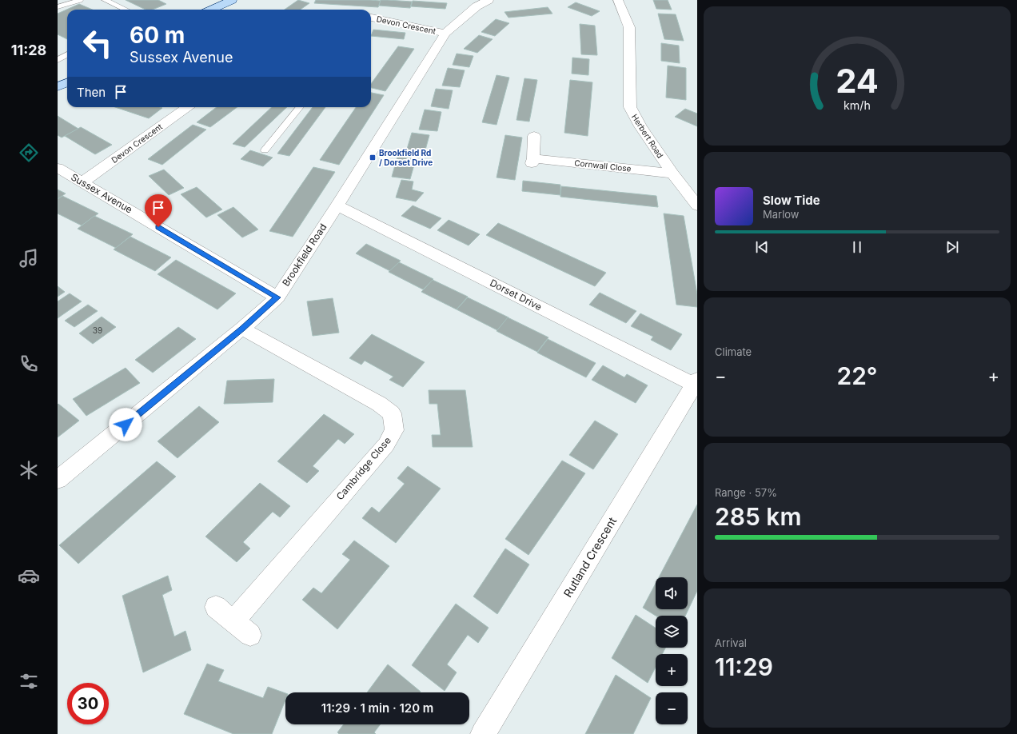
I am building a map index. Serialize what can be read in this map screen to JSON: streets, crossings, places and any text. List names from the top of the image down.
{
  "streets": {
    "street": [
      "Devon Crescent",
      "Herbert Road",
      "Cornwall Close",
      "Sussex Avenue",
      "Brookfield Road",
      "Dorset Drive",
      "Cambridge Close",
      "Rutland Crescent"
    ]
  },
  "crossings": [
    ["Devon Crescent", "Sussex Avenue"],
    ["Devon Crescent", "Brookfield Road"],
    ["Herbert Road", "Cornwall Close"],
    ["Sussex Avenue", "Brookfield Road"],
    ["Brookfield Road", "Dorset Drive"],
    ["Brookfield Road", "Cambridge Close"],
    ["Dorset Drive", "Rutland Crescent"]
  ],
  "places": {
    "transit": ["Brookfield Rd / Dorset Drive"]
  },
  "house_numbers": ["39"],
  "page": {
    "tabs": "11:28",
    "turn": ["60 m", "Sussex Avenue"],
    "then": "Then",
    "song": ["Slow Tide", "Marlow"],
    "tile": [
      "Climate",
      ["Range · 57%", "285 km"],
      ["Arrival", "11:29"]
    ],
    "heat": ["−", "22°", "+"],
    "map_buttons": ["+", "−"],
    "limit": "30",
    "trip": "11:29 · 1 min · 120 m",
    "gauge": ["24", "km/h"]
  }
}
